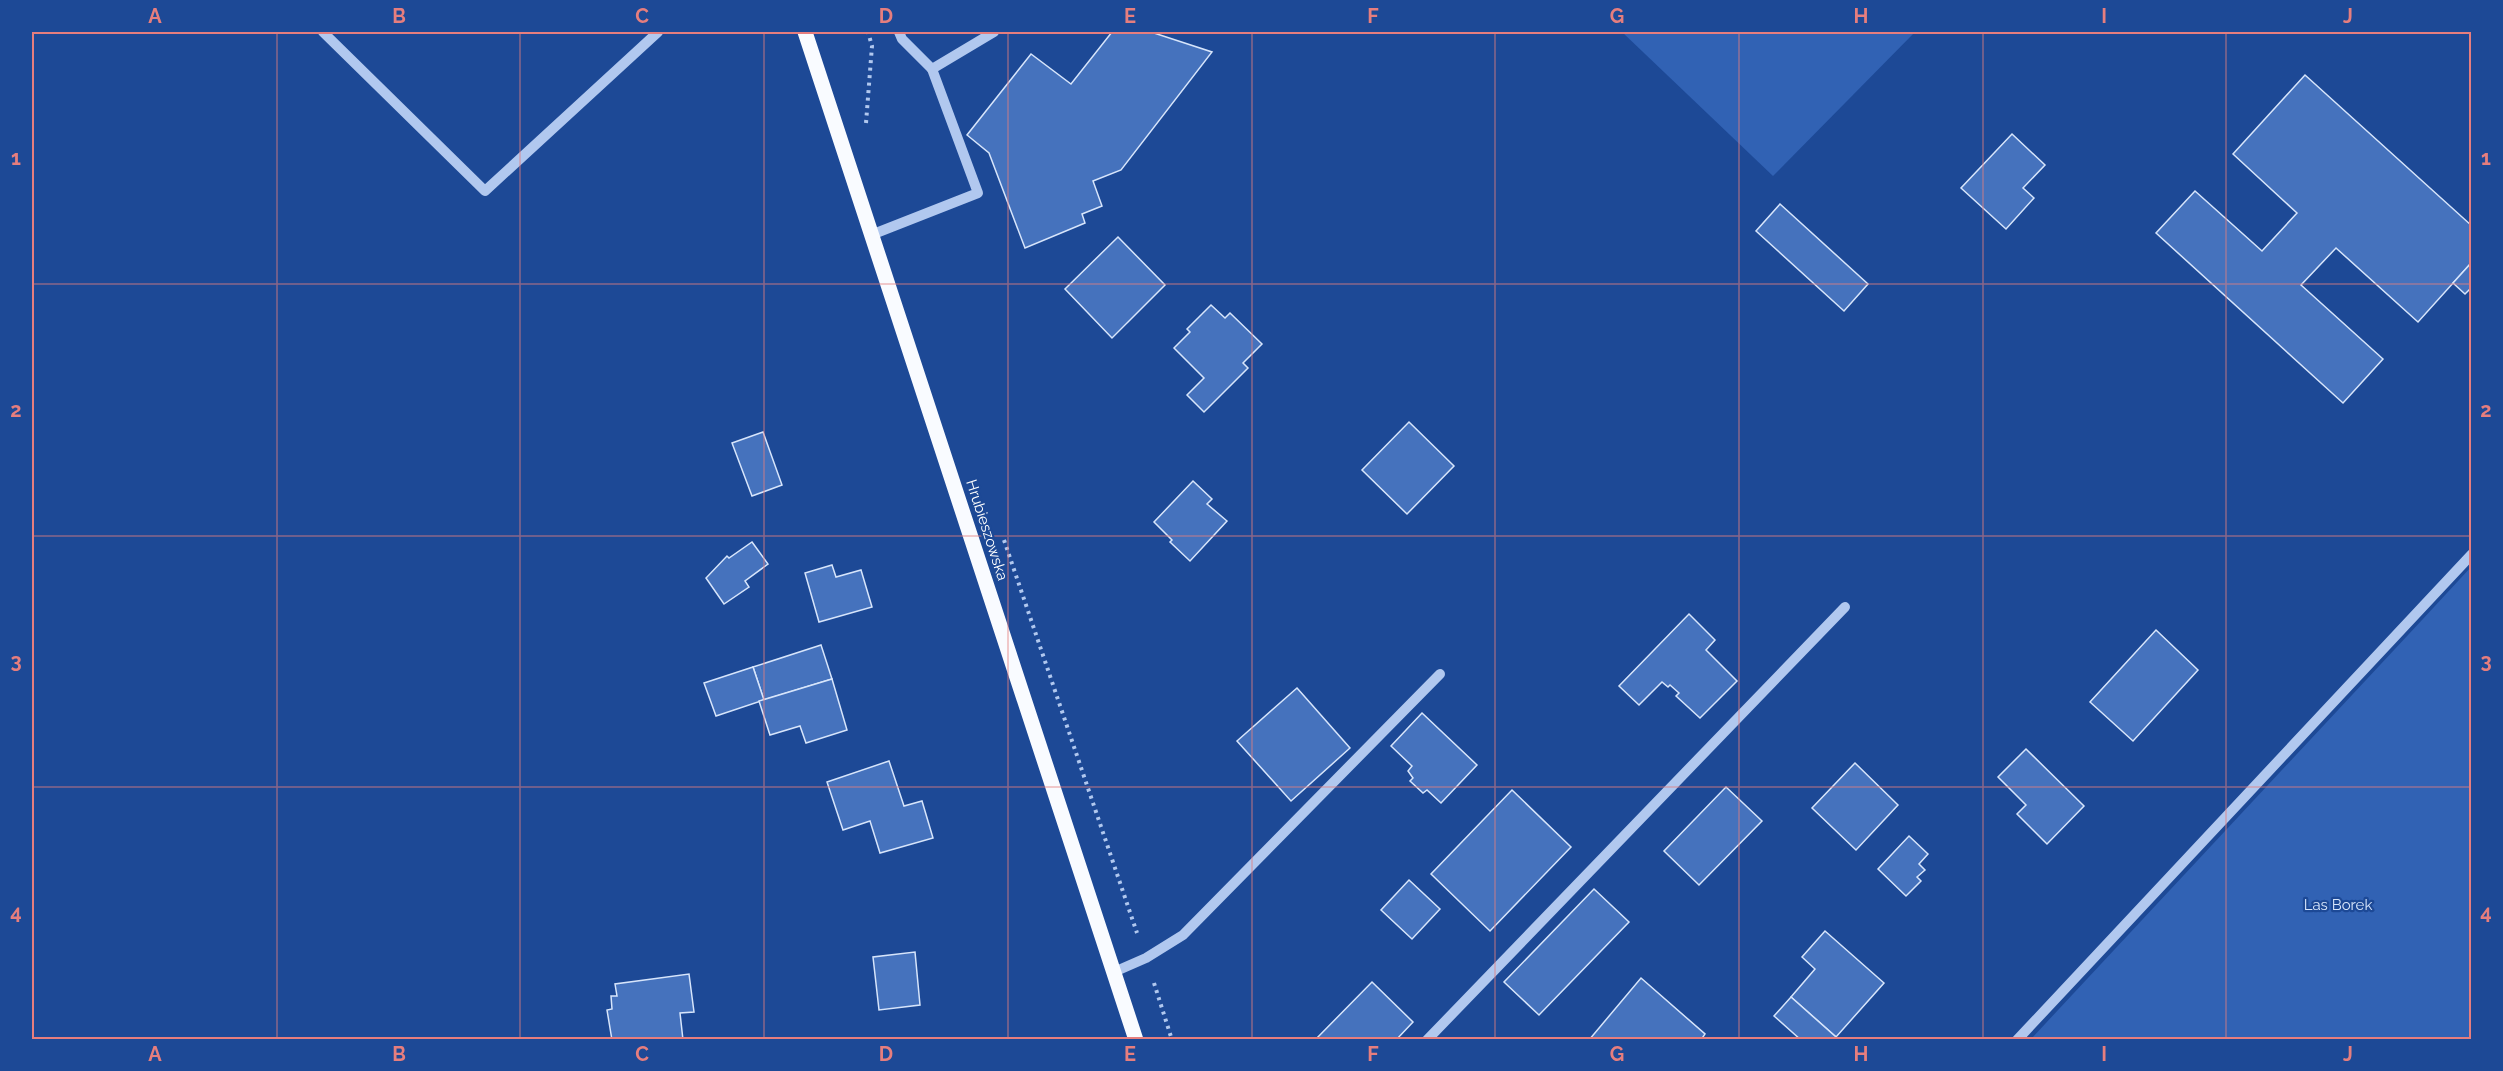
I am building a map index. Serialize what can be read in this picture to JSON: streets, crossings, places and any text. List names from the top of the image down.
{
  "streets": {
    "main road": ["Hrubieszowska"]
  },
  "parks": ["Las Borek"],
  "grid": {
    "columns": [
      "A",
      "B",
      "C",
      "D",
      "E",
      "F",
      "G",
      "H",
      "I",
      "J"
    ],
    "rows": [
      "1",
      "2",
      "3",
      "4"
    ]
  }
}
